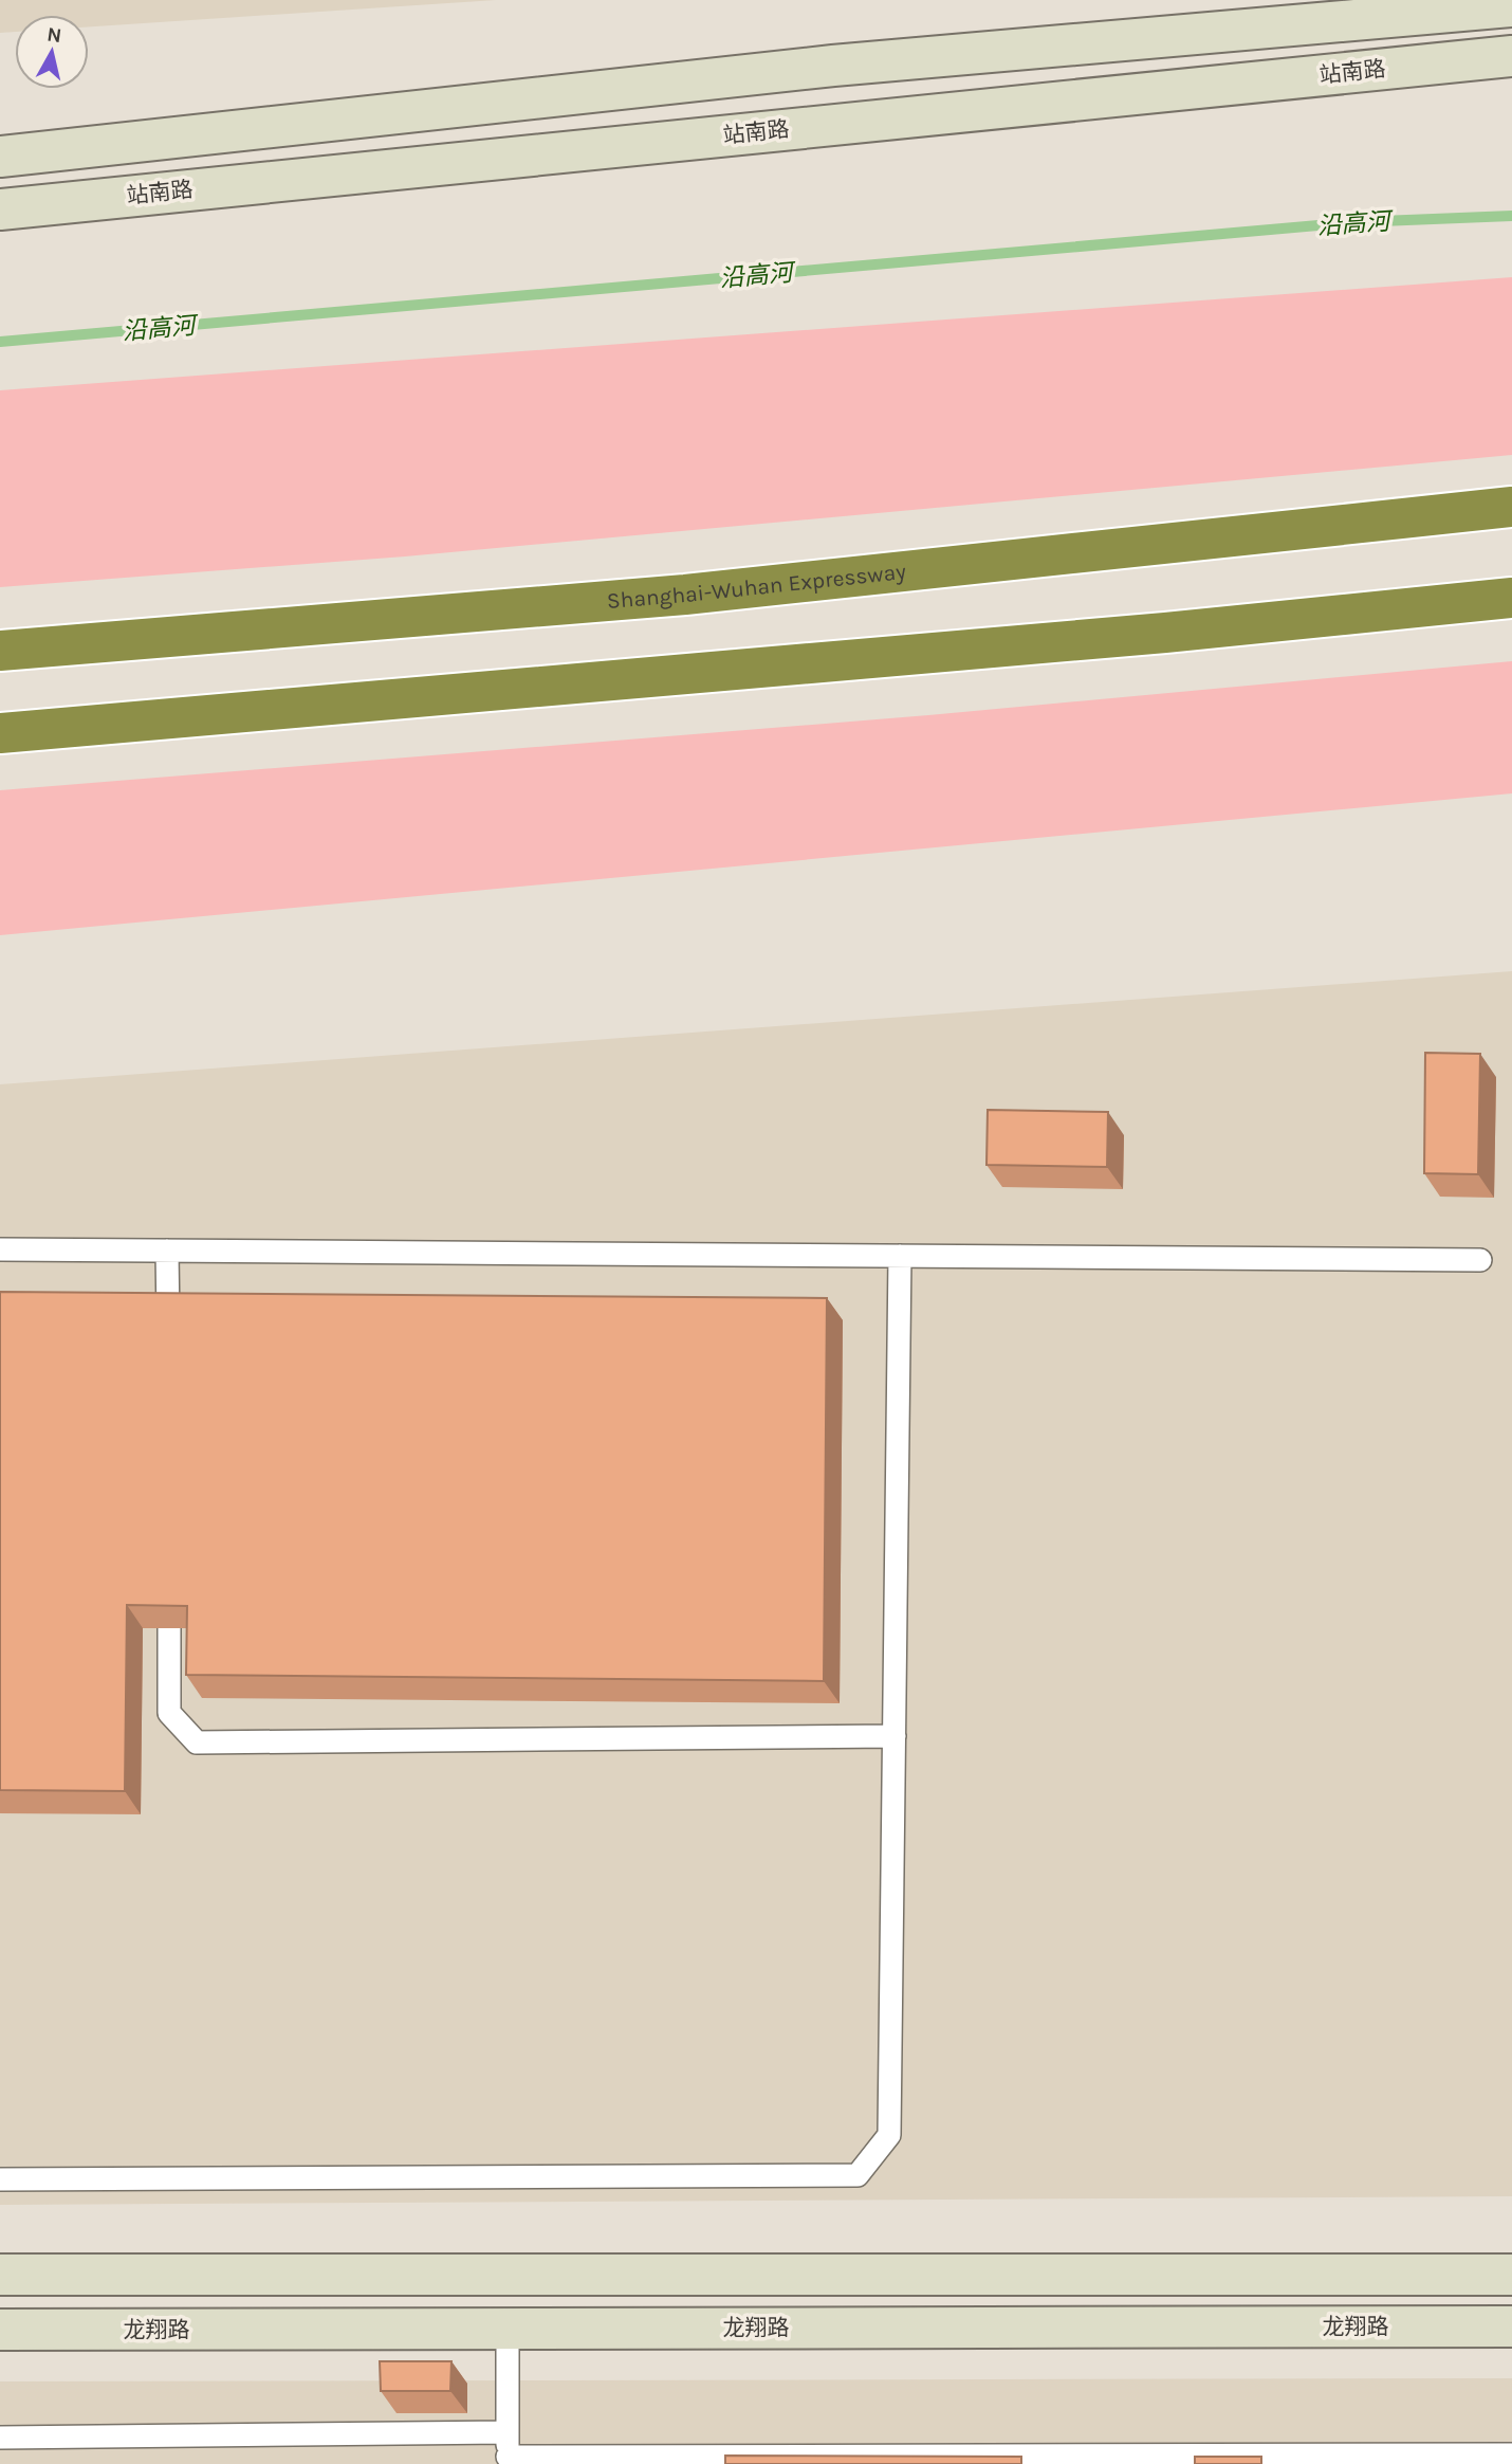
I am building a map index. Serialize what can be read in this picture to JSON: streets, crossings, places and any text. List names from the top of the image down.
{
  "streets": {
    "highway": ["Shanghai-Wuhan Expressway"],
    "street": ["站南路", "龙翔路"]
  },
  "water": ["沿高河"],
  "north": "top"
}
